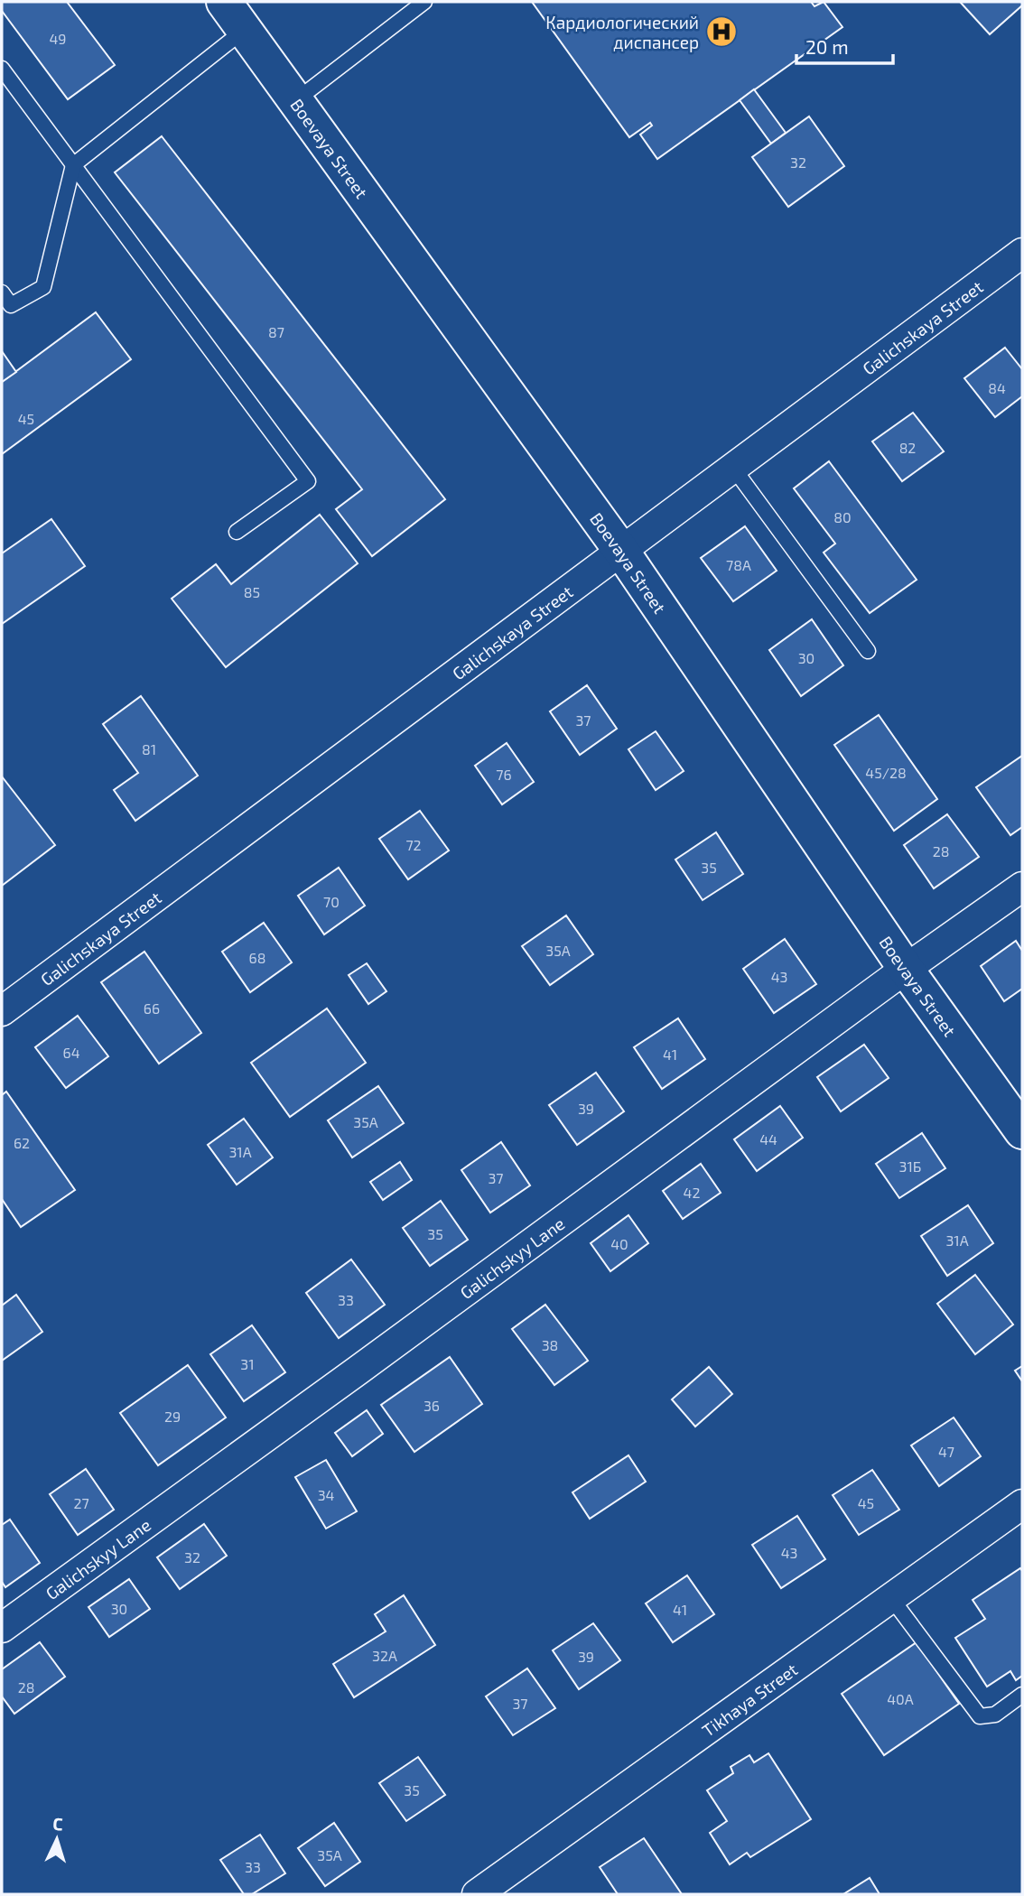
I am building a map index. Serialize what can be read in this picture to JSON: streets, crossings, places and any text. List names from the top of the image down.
{
  "streets": {
    "street": [
      "Boevaya Street",
      "Galichskaya Street",
      "Galichskyy Lane",
      "Tikhaya Street"
    ]
  },
  "crossings": [
    ["Boevaya Street", "Galichskaya Street"],
    ["Boevaya Street", "Galichskyy Lane"]
  ],
  "places": {
    "hospital": ["Кардиологический диспансер"]
  },
  "house_numbers": [
    "49",
    "32",
    "87",
    "84",
    "45",
    "82",
    "80",
    "78А",
    "85",
    "30",
    "37",
    "81",
    "45/28",
    "76",
    "72",
    "28",
    "35",
    "70",
    "35А",
    "68",
    "43",
    "66",
    "64",
    "41",
    "39",
    "35А",
    "44",
    "62",
    "31А",
    "31Б",
    "37",
    "42",
    "35",
    "31А",
    "40",
    "33",
    "38",
    "31",
    "36",
    "29",
    "47",
    "34",
    "27",
    "45",
    "43",
    "32",
    "30",
    "41",
    "32А",
    "39",
    "28",
    "40А",
    "37",
    "35",
    "35А",
    "33"
  ],
  "scale_bar": "20 m",
  "north": "top"
}
